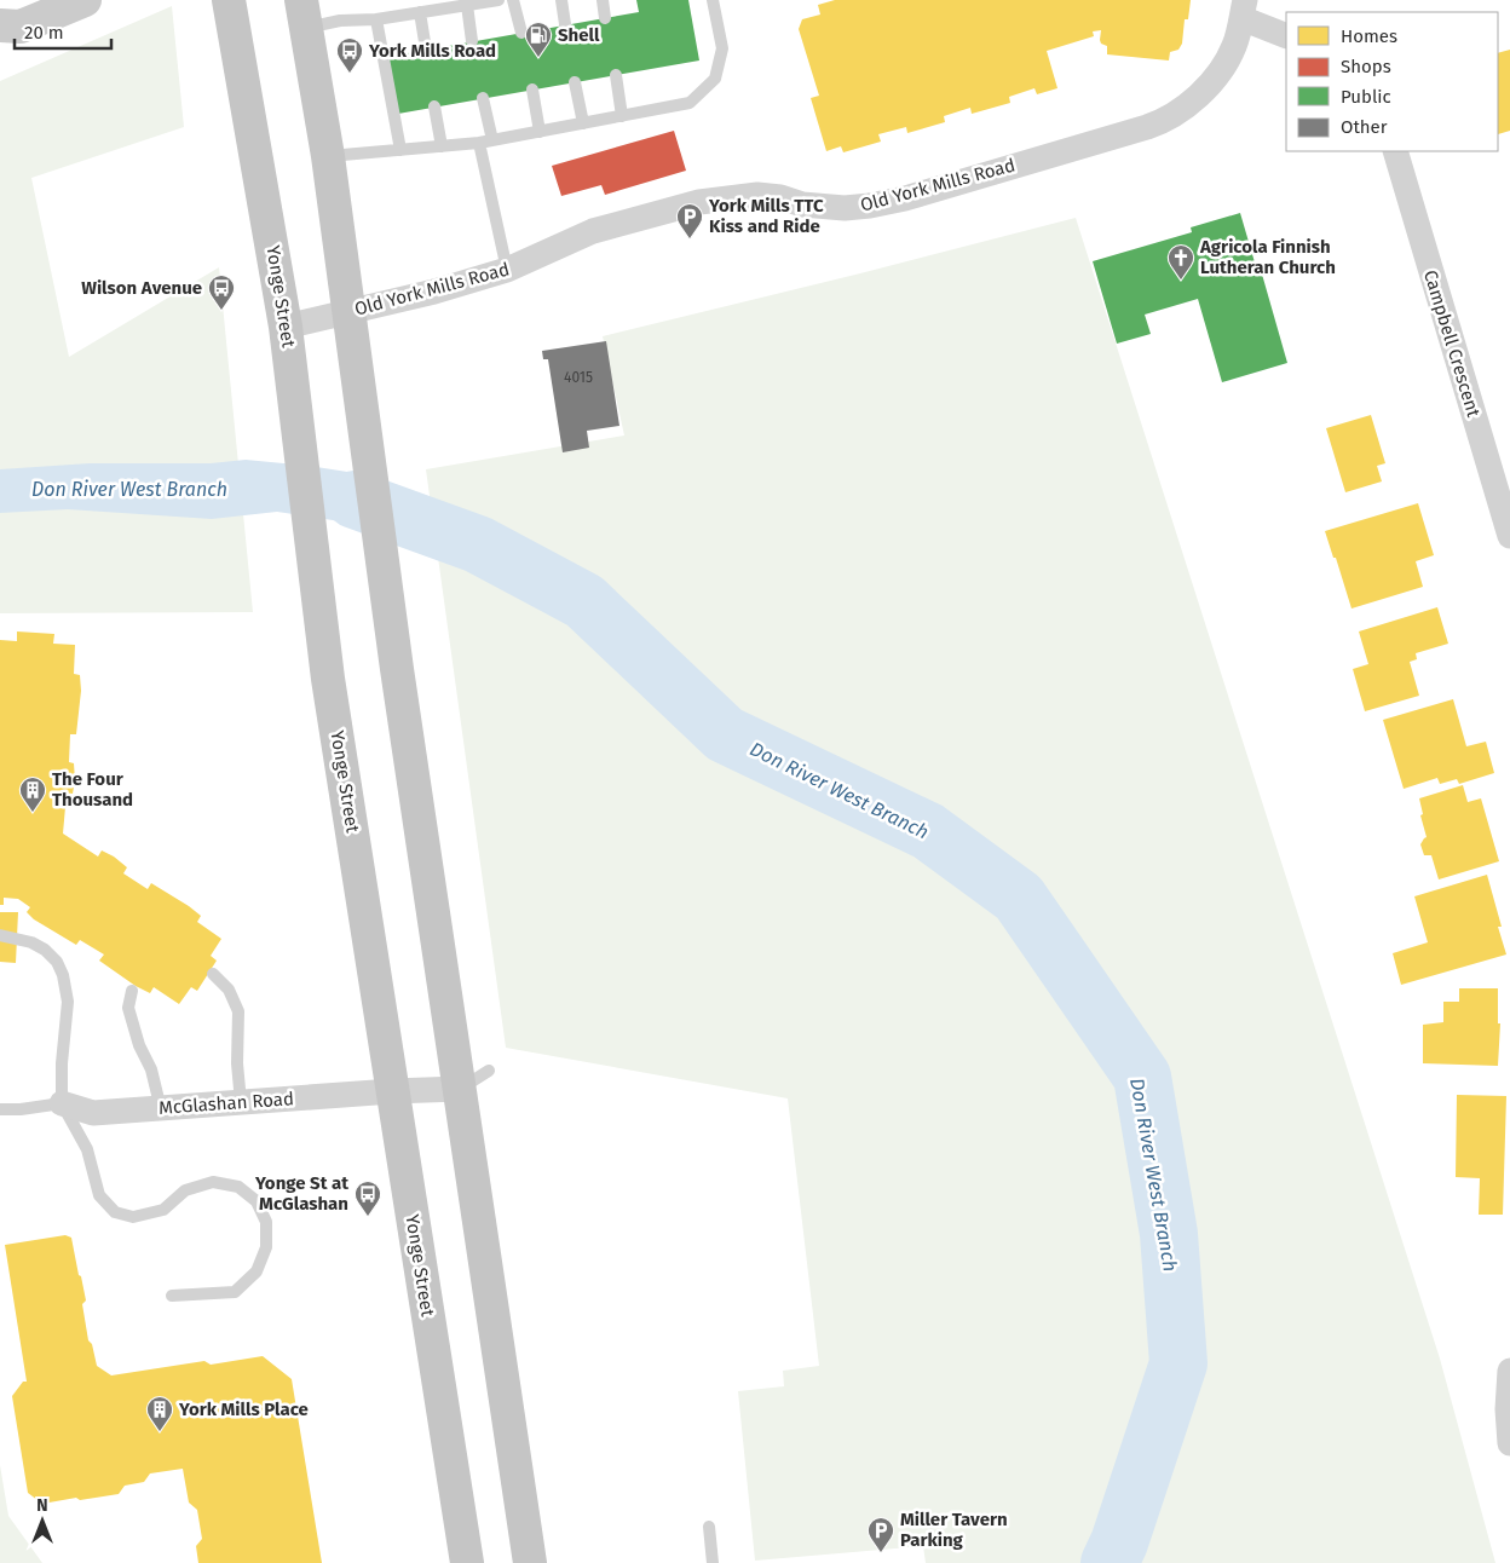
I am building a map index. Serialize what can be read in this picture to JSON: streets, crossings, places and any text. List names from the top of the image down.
{
  "streets": {
    "main road": ["Yonge Street"],
    "street": ["Old York Mills Road", "Campbell Crescent", "McGlashan Road"]
  },
  "crossings": [
    ["Old York Mills Road", "Yonge Street"],
    ["Yonge Street", "McGlashan Road"]
  ],
  "water": ["Don River West Branch"],
  "places": {
    "fuel station": ["Shell"],
    "bus stop": ["York Mills Road", "Wilson Avenue", "Yonge St at McGlashan"],
    "parking": ["York Mills TTC Kiss and Ride", "Miller Tavern Parking"],
    "church": ["Agricola Finnish Lutheran Church"],
    "building": ["The Four Thousand", "York Mills Place"]
  },
  "house_numbers": ["4015"],
  "legend": [
    "Homes",
    "Shops",
    "Public",
    "Other"
  ],
  "scale_bar": "20 m",
  "north": "top"
}
